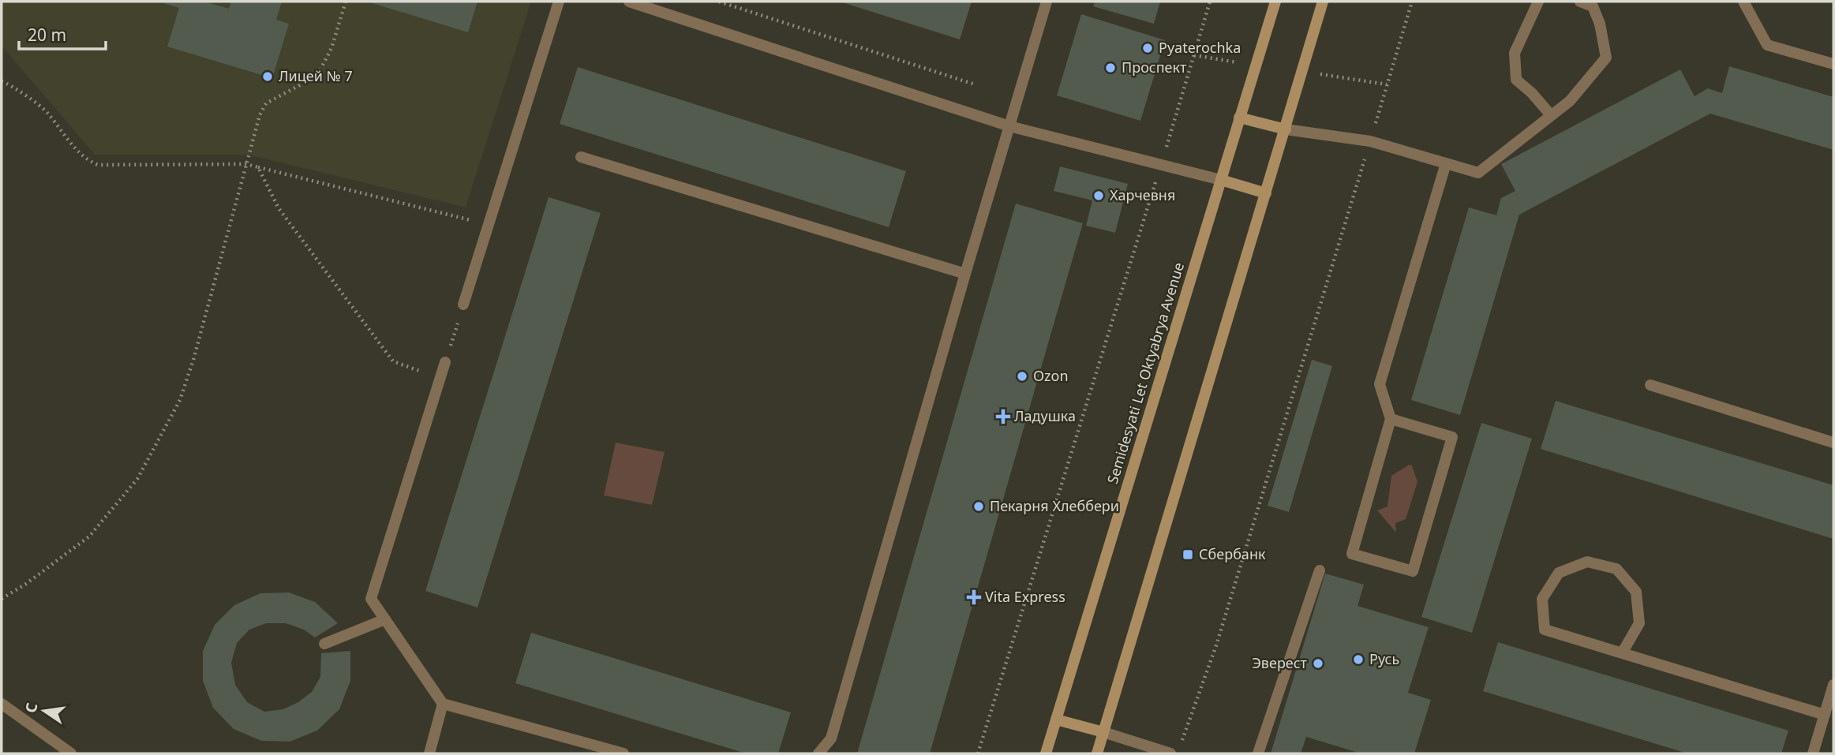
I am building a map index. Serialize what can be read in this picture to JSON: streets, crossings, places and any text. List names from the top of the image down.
{
  "streets": {
    "main road": ["Semidesyati Let Oktyabrya Avenue"]
  },
  "places": {
    "other": [
      "Pyaterochka",
      "Проспект",
      "Лицей № 7",
      "Харчевня",
      "Ozon",
      "Пекарня Хлеббери",
      "Русь",
      "Эверест"
    ],
    "health": ["Ладушка", "Vita Express"],
    "transit": ["Сбербанк"]
  },
  "scale_bar": "20 m",
  "north": "left"
}
